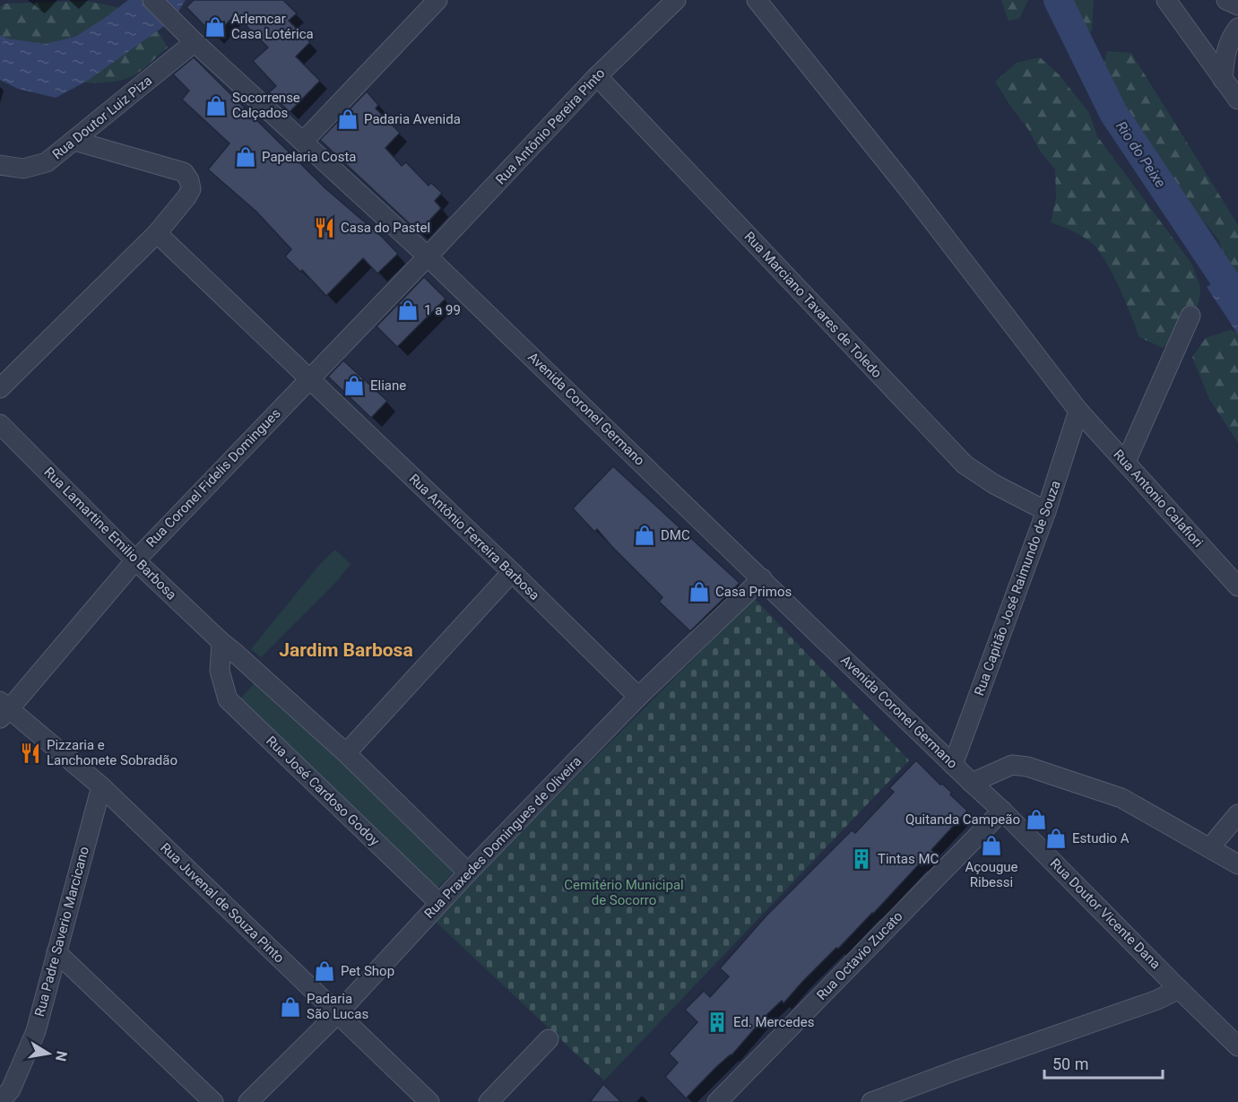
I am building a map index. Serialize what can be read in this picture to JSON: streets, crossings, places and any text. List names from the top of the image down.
{
  "streets": {
    "street": [
      "Rua Doutor Luiz Piza",
      "Rua Antônio Pereira Pinto",
      "Rua Marciano Tavares de Toledo",
      "Avenida Coronel Germano",
      "Rua Coronel Fidelis Domingues",
      "Rua Antonio Calafiori",
      "Rua Lamartine Emilio Barbosa",
      "Rua Antônio Ferreira Barbosa",
      "Rua Capitão José Raimundo de Souza",
      "Rua José Cardoso Godoy",
      "Rua Praxedes Domingues de Oliveira",
      "Rua Juvenal de Souza Pinto",
      "Rua Doutor Vicente Dana",
      "Rua Padre Saverio Marcicano",
      "Rua Octavio Zucato"
    ]
  },
  "crossings": [
    ["Rua Doutor Luiz Piza", "Avenida Coronel Germano"],
    ["Rua Antônio Pereira Pinto", "Rua Marciano Tavares de Toledo"],
    ["Rua Antônio Pereira Pinto", "Avenida Coronel Germano"],
    ["Rua Antônio Pereira Pinto", "Rua Coronel Fidelis Domingues"],
    ["Rua Marciano Tavares de Toledo", "Rua Capitão José Raimundo de Souza"],
    ["Avenida Coronel Germano", "Rua Coronel Fidelis Domingues"],
    ["Avenida Coronel Germano", "Rua Capitão José Raimundo de Souza"],
    ["Avenida Coronel Germano", "Rua Praxedes Domingues de Oliveira"],
    ["Avenida Coronel Germano", "Rua Doutor Vicente Dana"],
    ["Rua Coronel Fidelis Domingues", "Rua Lamartine Emilio Barbosa"],
    ["Rua Coronel Fidelis Domingues", "Rua Antônio Ferreira Barbosa"],
    ["Rua Coronel Fidelis Domingues", "Rua Juvenal de Souza Pinto"],
    ["Rua Antonio Calafiori", "Rua Capitão José Raimundo de Souza"],
    ["Rua Lamartine Emilio Barbosa", "Rua José Cardoso Godoy"],
    ["Rua Antônio Ferreira Barbosa", "Rua Praxedes Domingues de Oliveira"],
    ["Rua José Cardoso Godoy", "Rua Praxedes Domingues de Oliveira"],
    ["Rua Praxedes Domingues de Oliveira", "Rua Juvenal de Souza Pinto"],
    ["Rua Juvenal de Souza Pinto", "Rua Padre Saverio Marcicano"],
    ["Rua Doutor Vicente Dana", "Rua Octavio Zucato"]
  ],
  "districts": ["Jardim Barbosa"],
  "water": ["Rio do Peixe"],
  "parks": ["Cemitério Municipal de Socorro"],
  "places": {
    "shop": [
      "Arlemcar Casa Lotérica",
      "Socorrense Calçados",
      "Padaria Avenida",
      "Papelaria Costa",
      "1 a 99",
      "Eliane",
      "DMC",
      "Casa Primos",
      "Quitanda Campeão",
      "Estudio A",
      "Açougue Ribessi",
      "Pet Shop",
      "Padaria São Lucas"
    ],
    "restaurant": ["Casa do Pastel", "Pizzaria e Lanchonete Sobradão"],
    "building": ["Tintas MC", "Ed. Mercedes"]
  },
  "scale_bar": "50 m",
  "north": "right"
}
